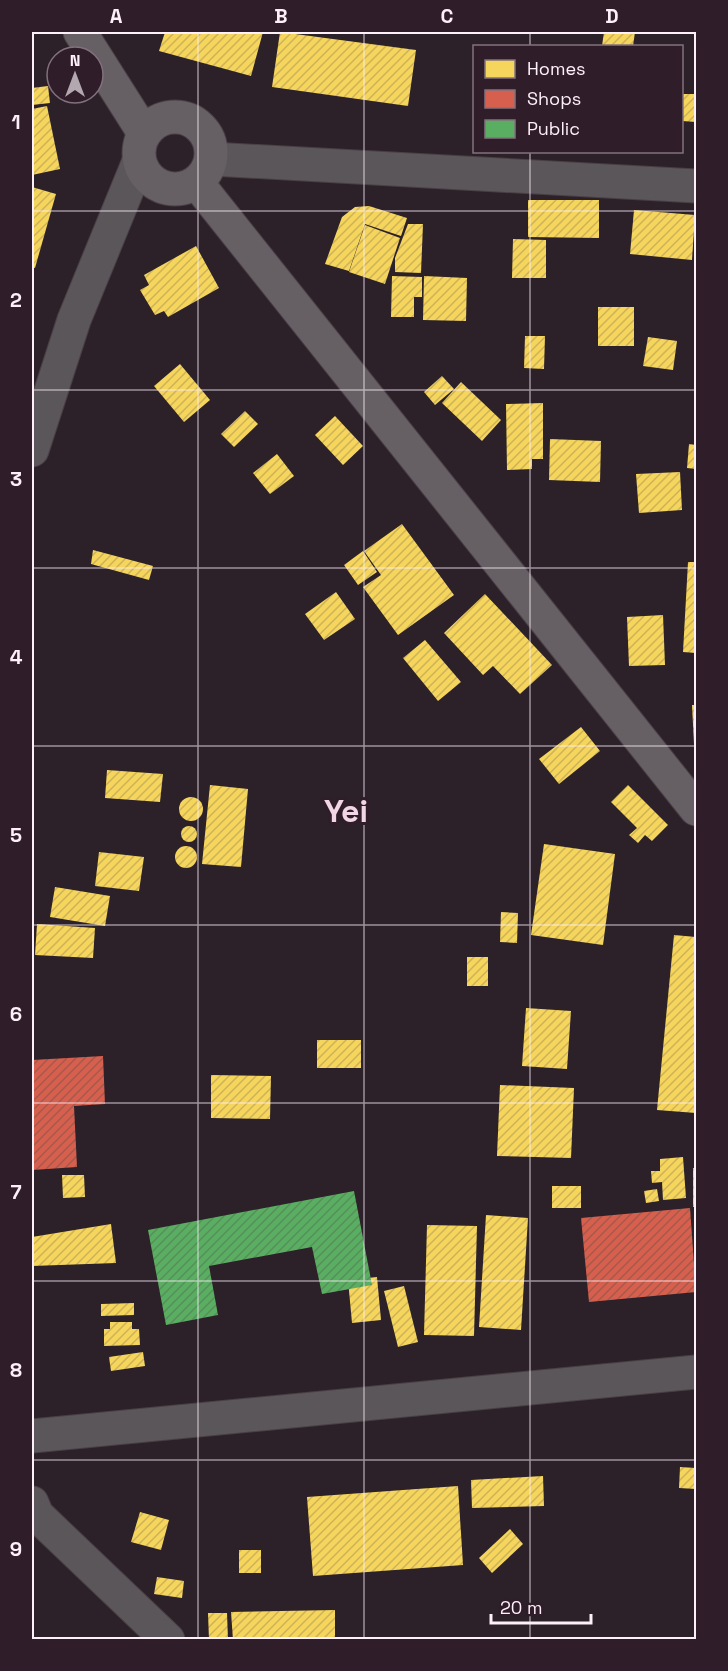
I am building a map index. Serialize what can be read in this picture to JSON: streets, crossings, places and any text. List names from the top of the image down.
{
  "districts": ["Yei"],
  "legend": ["Homes", "Shops", "Public"],
  "scale_bar": "20 m",
  "north": "top",
  "grid": {
    "columns": [
      "A",
      "B",
      "C",
      "D"
    ],
    "rows": [
      "1",
      "2",
      "3",
      "4",
      "5",
      "6",
      "7",
      "8",
      "9"
    ]
  }
}
